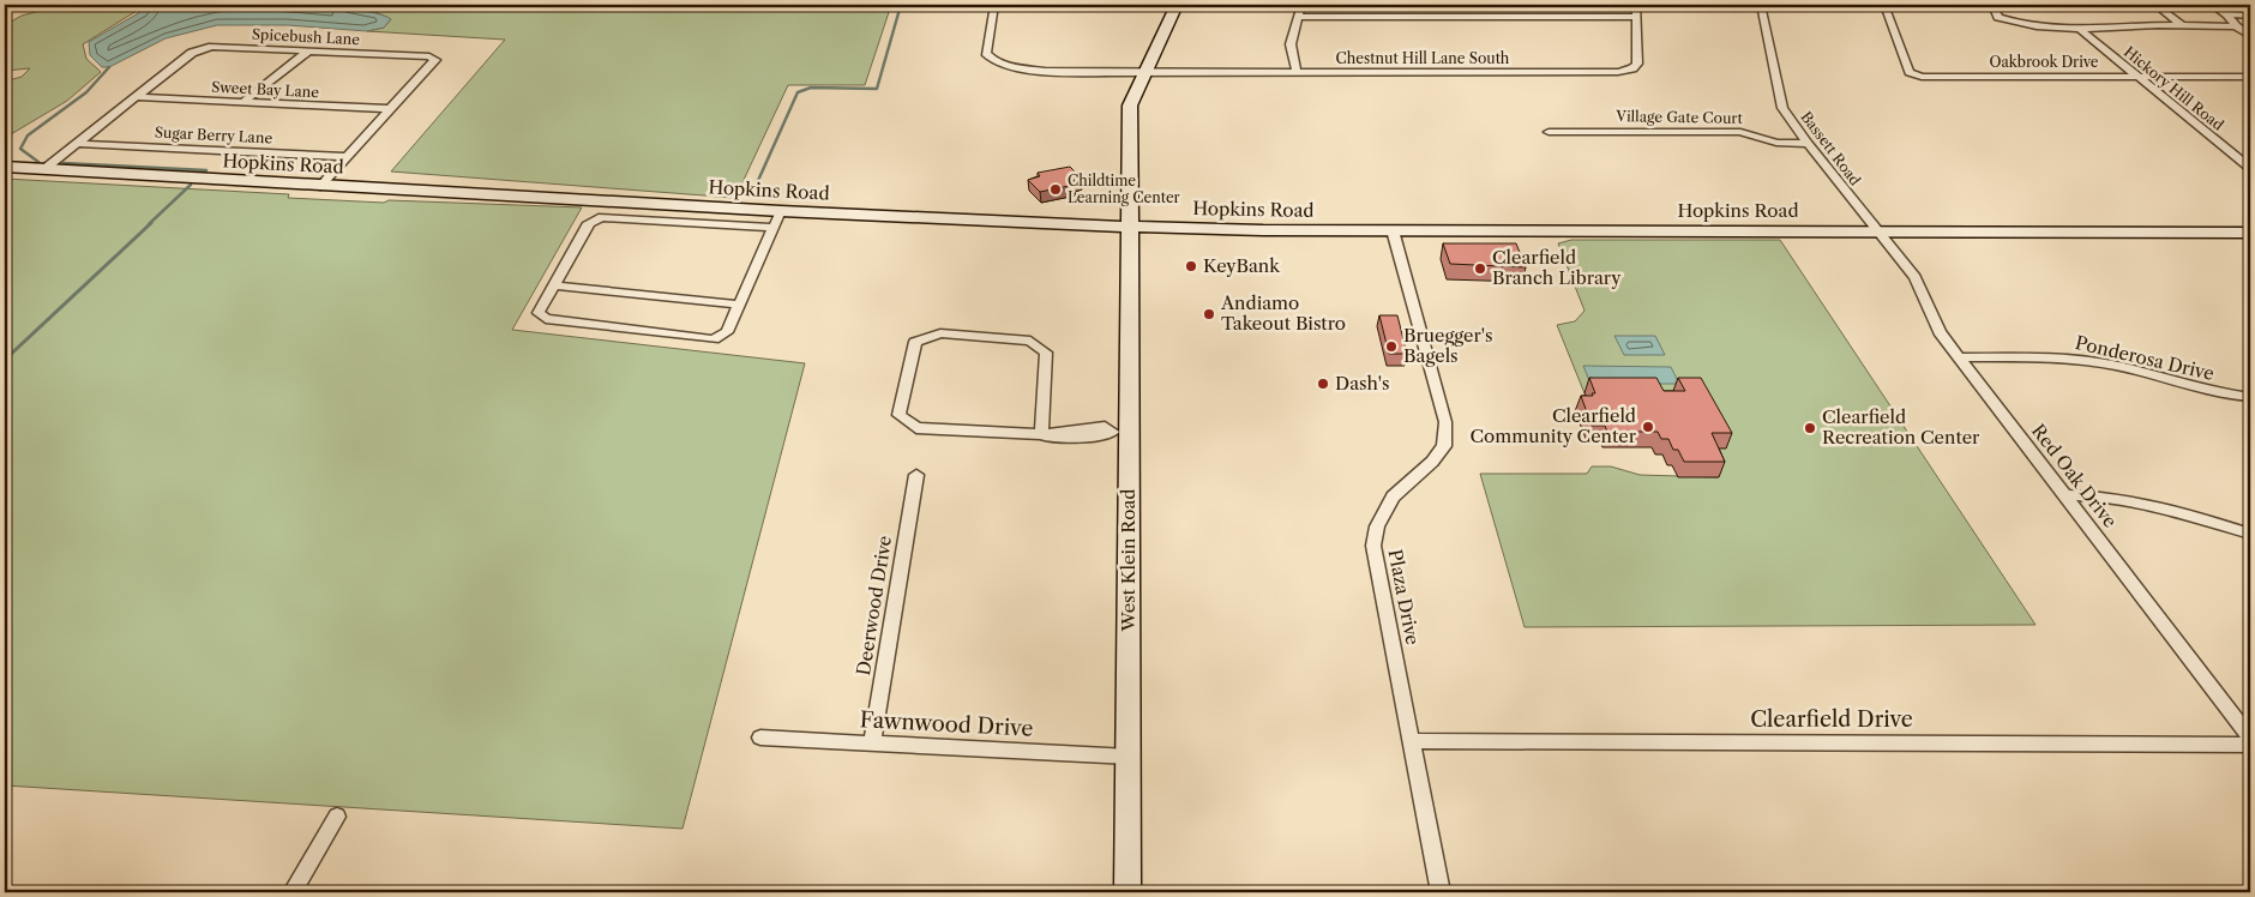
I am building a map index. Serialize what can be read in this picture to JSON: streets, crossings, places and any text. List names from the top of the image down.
{
  "streets": {
    "street": [
      "Spicebush Lane",
      "Chestnut Hill Lane South",
      "Oakbrook Drive",
      "Hickory Hill Road",
      "Sweet Bay Lane",
      "Village Gate Court",
      "Sugar Berry Lane",
      "Bassett Road",
      "Hopkins Road",
      "Ponderosa Drive",
      "Red Oak Drive",
      "West Klein Road",
      "Plaza Drive",
      "Deerwood Drive",
      "Clearfield Drive",
      "Fawnwood Drive"
    ]
  },
  "crossings": [
    ["Spicebush Lane", "Sweet Bay Lane"],
    ["Spicebush Lane", "Sugar Berry Lane"],
    ["Spicebush Lane", "Hopkins Road"],
    ["Chestnut Hill Lane South", "West Klein Road"],
    ["Oakbrook Drive", "Hickory Hill Road"],
    ["Village Gate Court", "Bassett Road"],
    ["Bassett Road", "Hopkins Road"],
    ["Bassett Road", "Red Oak Drive"],
    ["Hopkins Road", "Red Oak Drive"],
    ["Hopkins Road", "West Klein Road"],
    ["Hopkins Road", "Plaza Drive"],
    ["Ponderosa Drive", "Red Oak Drive"],
    ["West Klein Road", "Fawnwood Drive"],
    ["Plaza Drive", "Clearfield Drive"],
    ["Deerwood Drive", "Fawnwood Drive"]
  ],
  "places": [
    "Childtime Learning Center",
    "KeyBank",
    "Clearfield Branch Library",
    "Andiamo Takeout Bistro",
    "Bruegger's Bagels",
    "Dash's",
    "Clearfield Community Center",
    "Clearfield Recreation Center"
  ]
}
